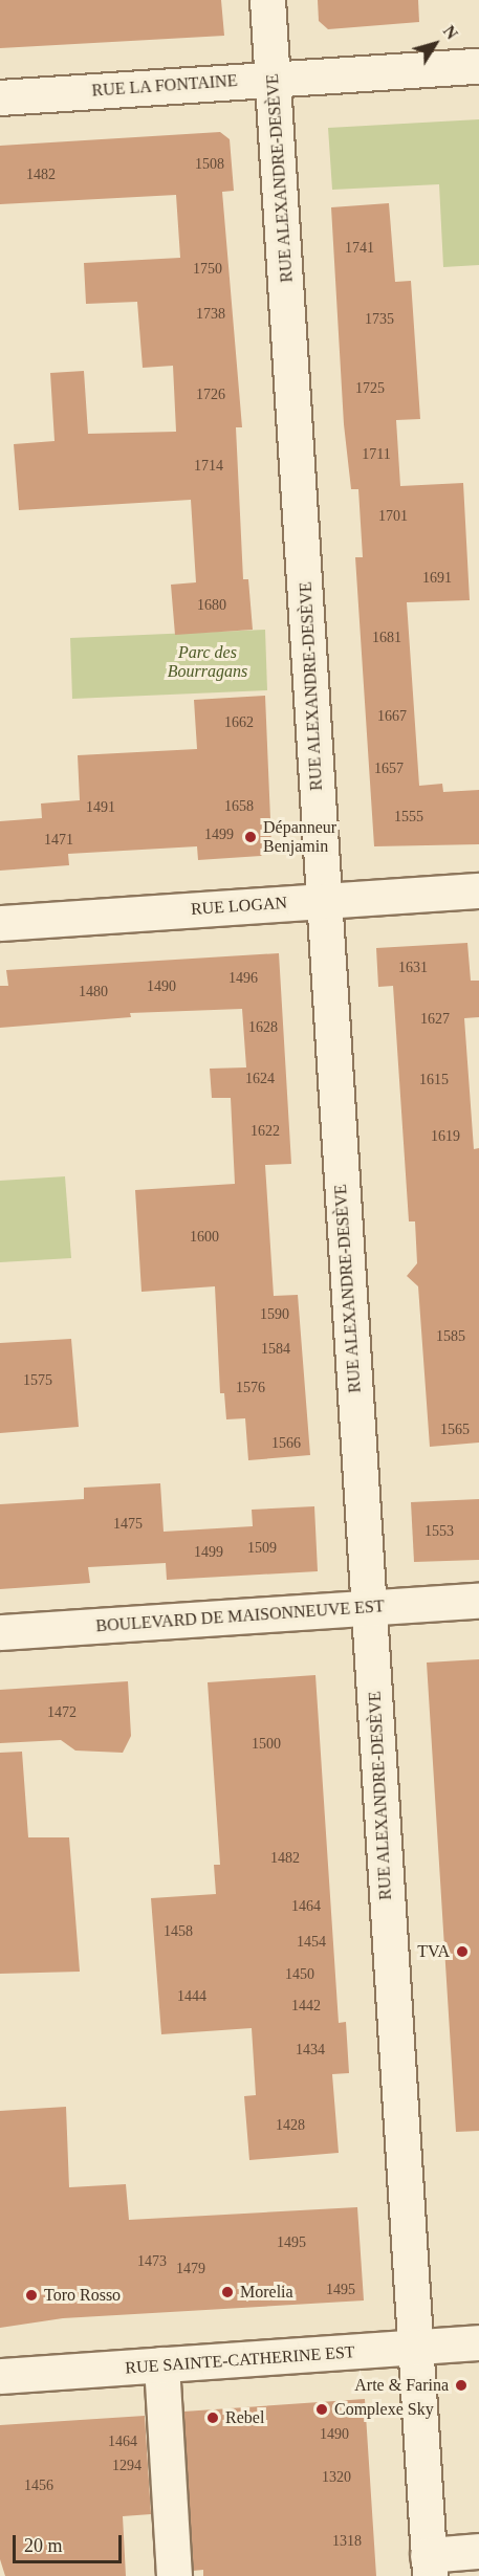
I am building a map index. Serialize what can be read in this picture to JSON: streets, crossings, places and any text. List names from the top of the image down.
{
  "streets": {
    "street": [
      "RUE LA FONTAINE",
      "RUE ALEXANDRE-DESÈVE",
      "RUE LOGAN",
      "BOULEVARD DE MAISONNEUVE EST",
      "RUE SAINTE-CATHERINE EST"
    ]
  },
  "crossings": [
    ["RUE LA FONTAINE", "RUE ALEXANDRE-DESÈVE"],
    ["RUE ALEXANDRE-DESÈVE", "RUE LOGAN"],
    ["RUE ALEXANDRE-DESÈVE", "BOULEVARD DE MAISONNEUVE EST"],
    ["RUE ALEXANDRE-DESÈVE", "RUE SAINTE-CATHERINE EST"]
  ],
  "parks": ["Parc des Bourragans"],
  "places": [
    "Dépanneur Benjamin",
    "TVA",
    "Morelia",
    "Toro Rosso",
    "Arte & Farina",
    "Complexe Sky",
    "Rebel"
  ],
  "house_numbers": [
    "1508",
    "1482",
    "1741",
    "1750",
    "1738",
    "1735",
    "1725",
    "1726",
    "1711",
    "1714",
    "1701",
    "1691",
    "1680",
    "1681",
    "1667",
    "1662",
    "1657",
    "1658",
    "1491",
    "1555",
    "1499",
    "1471",
    "1631",
    "1496",
    "1490",
    "1480",
    "1627",
    "1628",
    "1624",
    "1615",
    "1622",
    "1619",
    "1600",
    "1590",
    "1585",
    "1584",
    "1575",
    "1576",
    "1565",
    "1566",
    "1475",
    "1553",
    "1509",
    "1499",
    "1472",
    "1500",
    "1482",
    "1464",
    "1458",
    "1454",
    "1450",
    "1444",
    "1442",
    "1434",
    "1428",
    "1495",
    "1473",
    "1479",
    "1495",
    "1490",
    "1464",
    "1294",
    "1320",
    "1456",
    "1318"
  ],
  "scale_bar": "20 m",
  "north": "top right"
}
